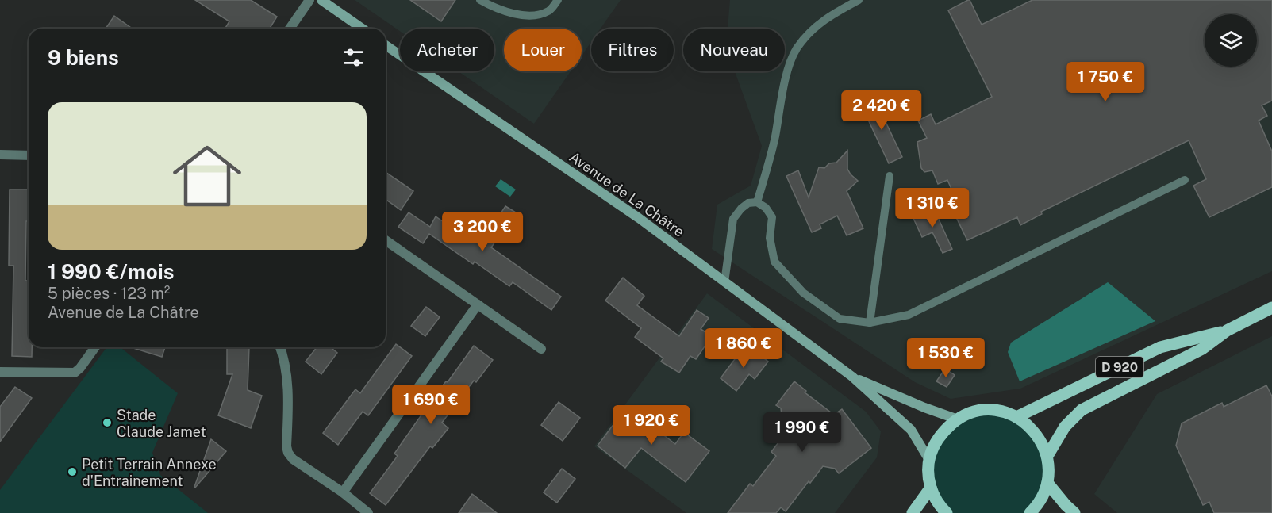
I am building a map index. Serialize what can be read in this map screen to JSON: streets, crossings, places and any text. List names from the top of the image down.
{
  "streets": {
    "main road": ["Avenue de La Châtre", "D 920"]
  },
  "places": ["Stade Claude Jamet", "Petit Terrain Annexe d'Entrainement"],
  "page": {
    "chip": [
      "Acheter",
      "Louer",
      "Filtres",
      "Nouveau"
    ],
    "heading": "9 biens",
    "price": [
      "1 750 €",
      "2 420 €",
      "1 310 €",
      "3 200 €",
      "1 860 €",
      "1 530 €",
      "1 690 €",
      "1 920 €",
      "1 990 €"
    ],
    "list": [
      {
        "name": "1 990 €/mois",
        "note": "5 pièces · 123 m² · Avenue de La Châtre"
      }
    ]
  }
}
